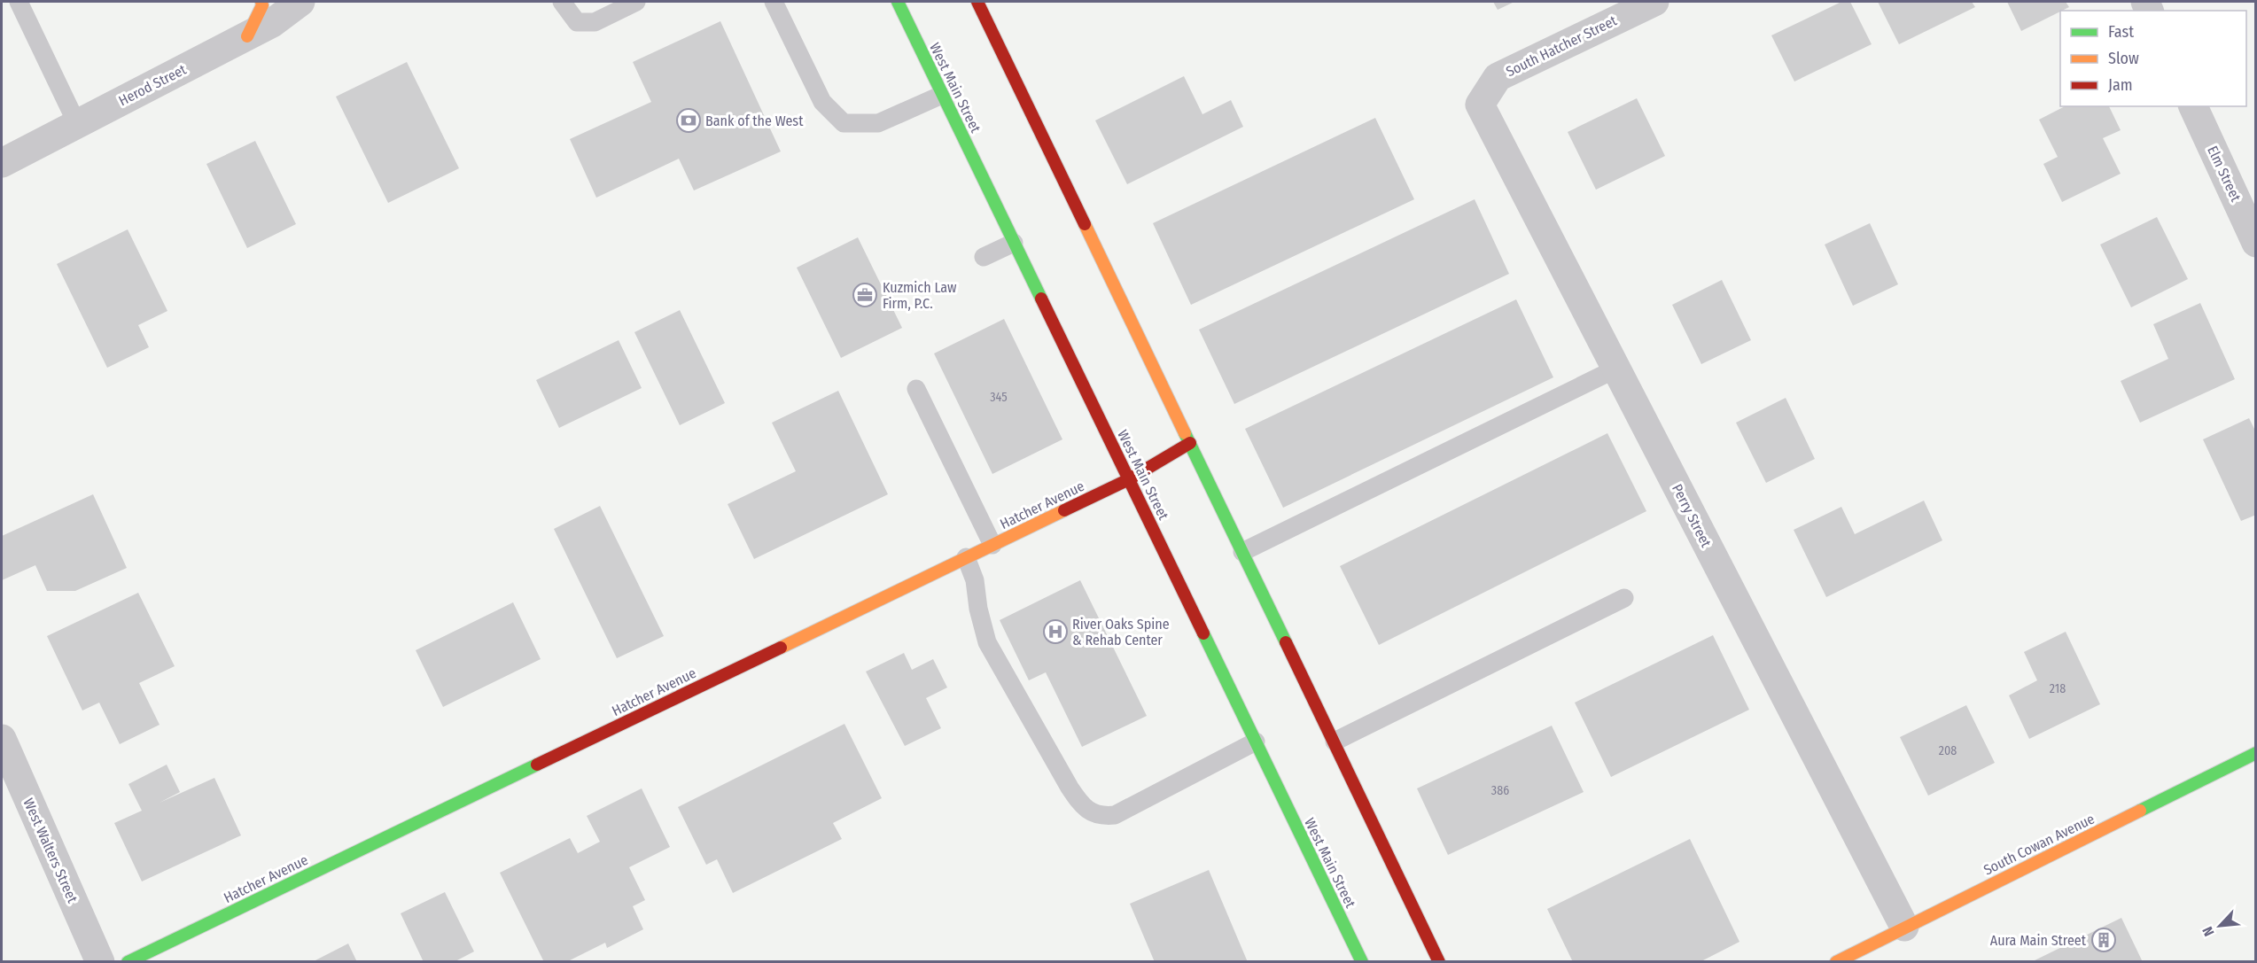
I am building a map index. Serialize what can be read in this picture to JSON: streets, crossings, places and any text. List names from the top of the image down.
{
  "streets": {
    "main road": ["West Main Street", "Hatcher Avenue", "South Cowan Avenue"],
    "street": [
      "South Hatcher Street",
      "Herod Street",
      "Elm Street",
      "Perry Street",
      "West Walters Street"
    ]
  },
  "crossings": [
    ["South Hatcher Street", "Perry Street"],
    ["West Main Street", "Hatcher Avenue"],
    ["Perry Street", "South Cowan Avenue"]
  ],
  "places": {
    "bank": ["Bank of the West"],
    "office": ["Kuzmich Law Firm, P.C."],
    "hospital": ["River Oaks Spine & Rehab Center"],
    "building": ["Aura Main Street"]
  },
  "house_numbers": [
    "345",
    "218",
    "208",
    "386"
  ],
  "legend": ["Fast", "Slow", "Jam"],
  "north": "bottom left"
}
